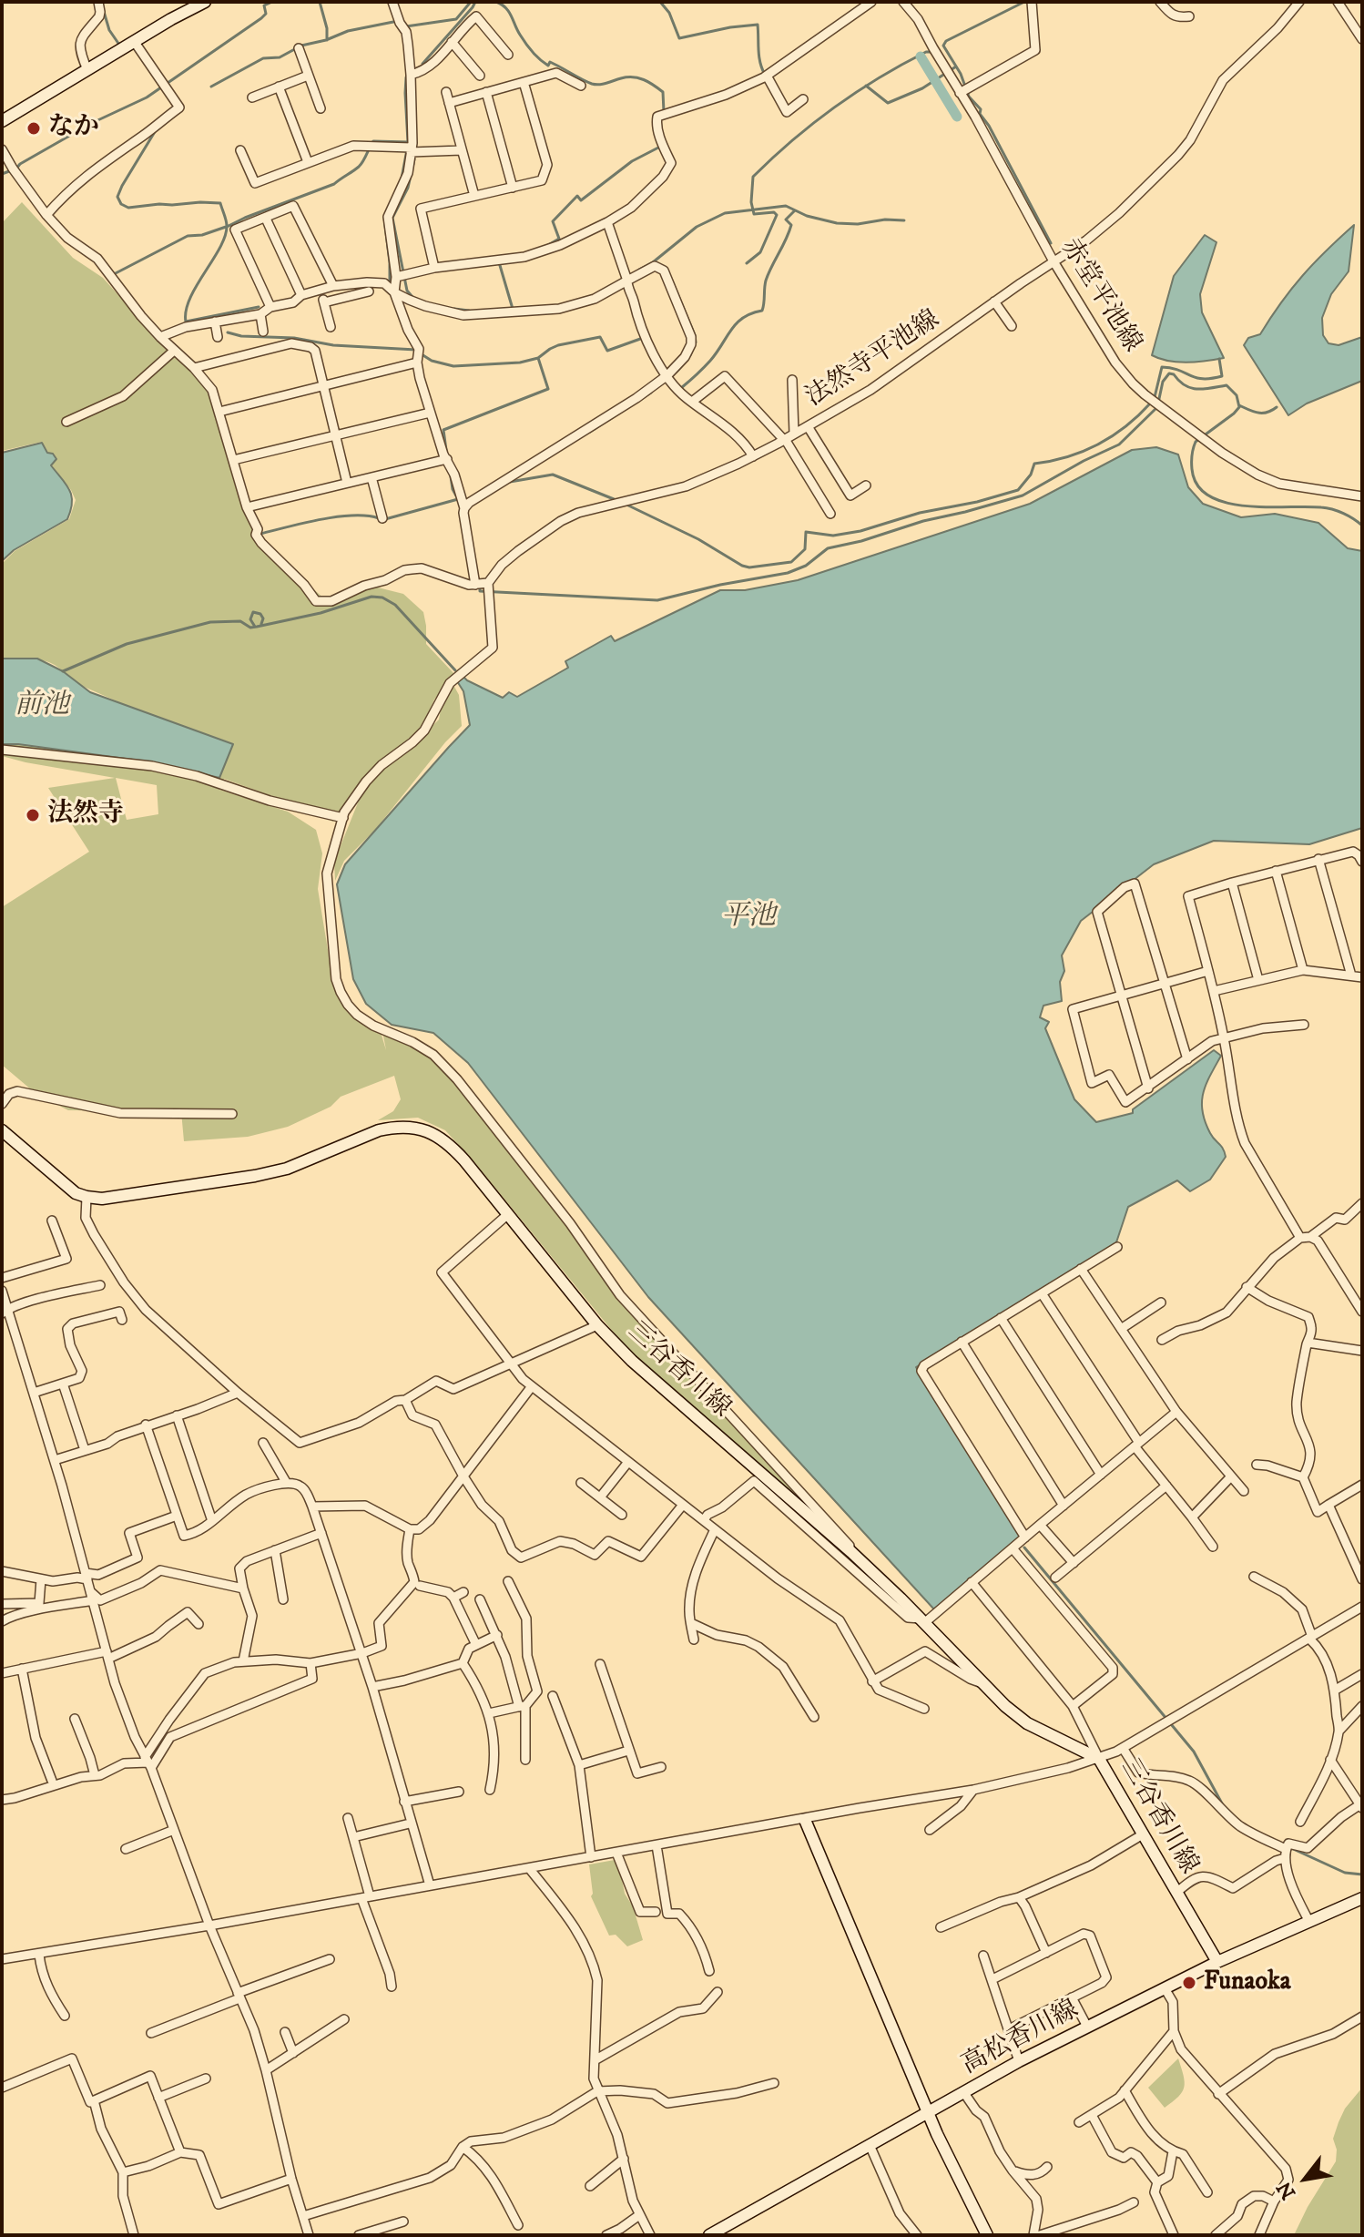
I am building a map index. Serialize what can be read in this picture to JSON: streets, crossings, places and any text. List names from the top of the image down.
{
  "streets": {
    "main road": ["三谷香川線", "高松香川線"],
    "street": ["赤堂平池線", "法然寺平池線"]
  },
  "crossings": [
    ["赤堂平池線", "法然寺平池線"],
    ["三谷香川線", "高松香川線"]
  ],
  "water": ["前池", "平池"],
  "places": ["なか", "法然寺", "Funaoka"],
  "north": "bottom left"
}
